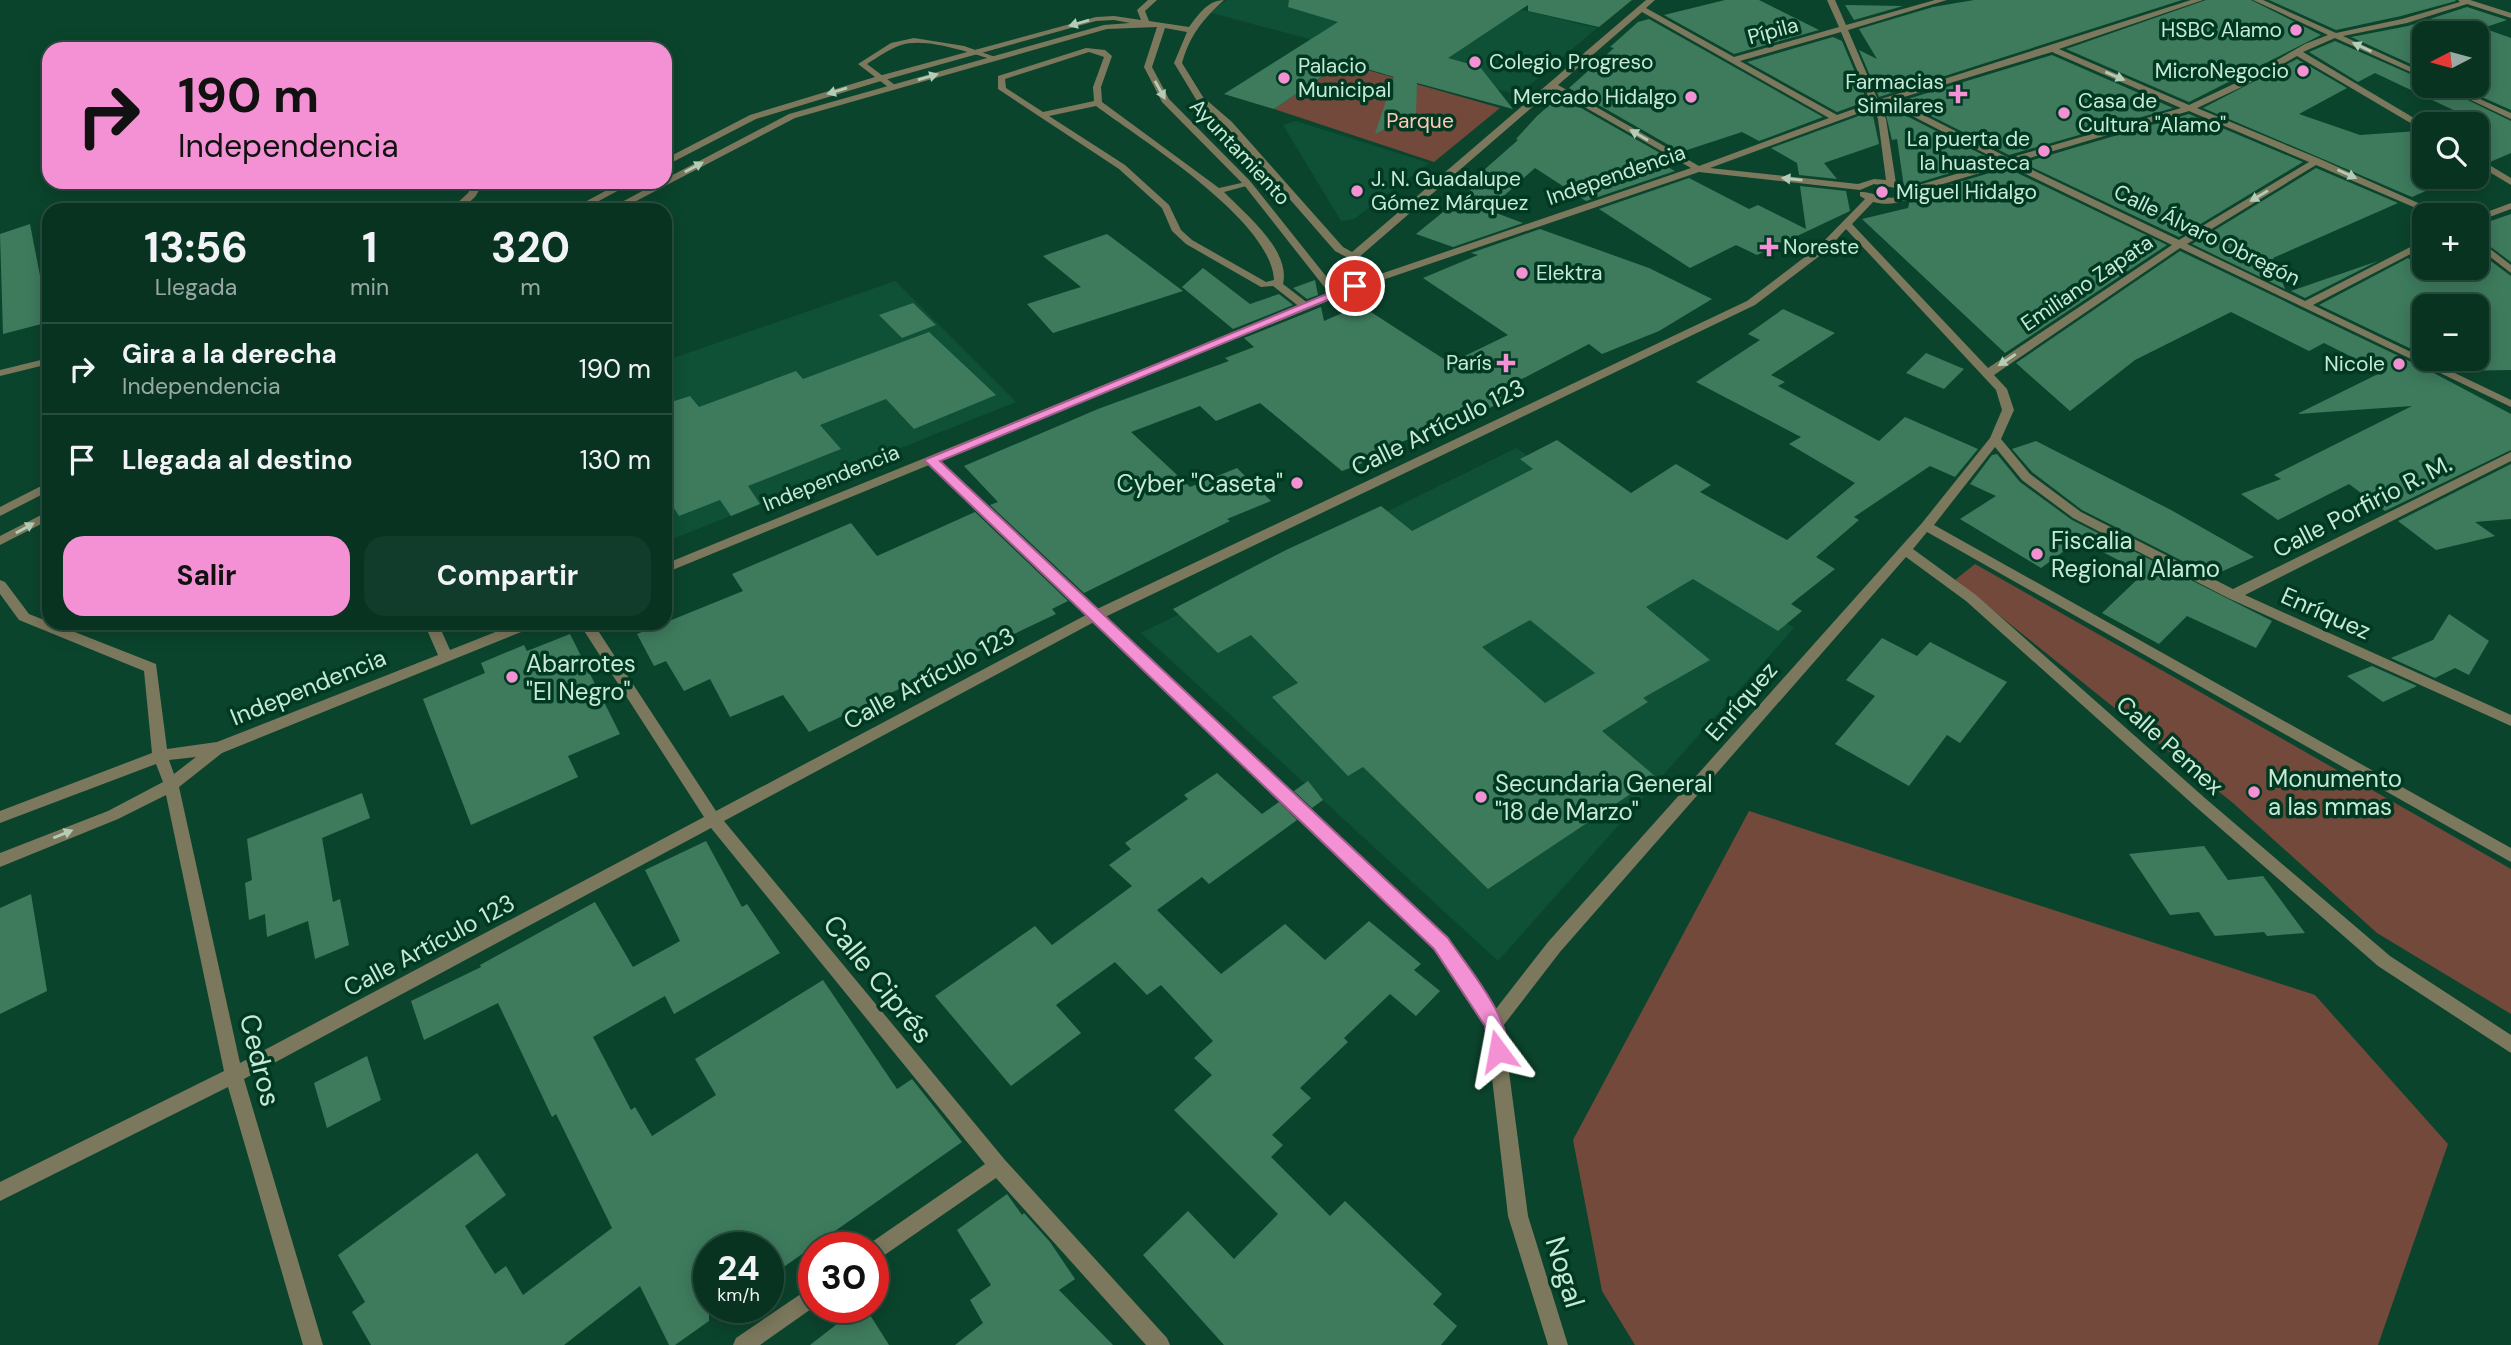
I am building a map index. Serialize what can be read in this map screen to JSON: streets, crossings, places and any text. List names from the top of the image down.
{
  "streets": {
    "street": [
      "Pípila",
      "Ayuntamiento",
      "Independencia",
      "Calle Álvaro Obregón",
      "Emiliano Zapata",
      "Calle Artículo 123",
      "Calle Porfirio R. M.",
      "Enríquez",
      "Calle Pemex",
      "Calle Ciprés",
      "Cedros",
      "Nogal"
    ]
  },
  "crossings": [
    ["Ayuntamiento", "Independencia"],
    ["Independencia", "Calle Álvaro Obregón"],
    ["Independencia", "Cedros"],
    ["Calle Álvaro Obregón", "Emiliano Zapata"],
    ["Emiliano Zapata", "Enríquez"],
    ["Calle Artículo 123", "Enríquez"],
    ["Calle Artículo 123", "Calle Ciprés"],
    ["Calle Artículo 123", "Cedros"],
    ["Calle Porfirio R. M.", "Enríquez"],
    ["Enríquez", "Calle Pemex"],
    ["Enríquez", "Nogal"]
  ],
  "parks": ["Parque"],
  "places": {
    "other": [
      "HSBC Alamo",
      "Colegio Progreso",
      "MicroNegocio",
      "Palacio Municipal",
      "Mercado Hidalgo",
      "Casa de Cultura \"Alamo\"",
      "La puerta de la huasteca",
      "J. N. Guadalupe Gómez Márquez",
      "Miguel Hidalgo",
      "Elektra",
      "Nicole",
      "Cyber \"Caseta\"",
      "Fiscalia Regional Alamo",
      "Abarrotes \"El Negro\"",
      "Monumento a las mmas",
      "Secundaria General \"18 de Marzo\""
    ],
    "health": ["Farmacias Similares", "Noreste", "París"]
  },
  "north": "left",
  "page": {
    "map_buttons": ["+", "−"],
    "turn": ["190 m", "Independencia"],
    "eta": [
      "13:56",
      "Llegada",
      "1",
      "min",
      "320",
      "m"
    ],
    "list": [
      {
        "name": "Gira a la derecha",
        "note": "Independencia",
        "value": "190 m"
      },
      {
        "name": "Llegada al destino",
        "value": "130 m"
      }
    ],
    "buttons": ["Salir", "Compartir"],
    "speed": "24 km/h",
    "limit": "30"
  }
}
